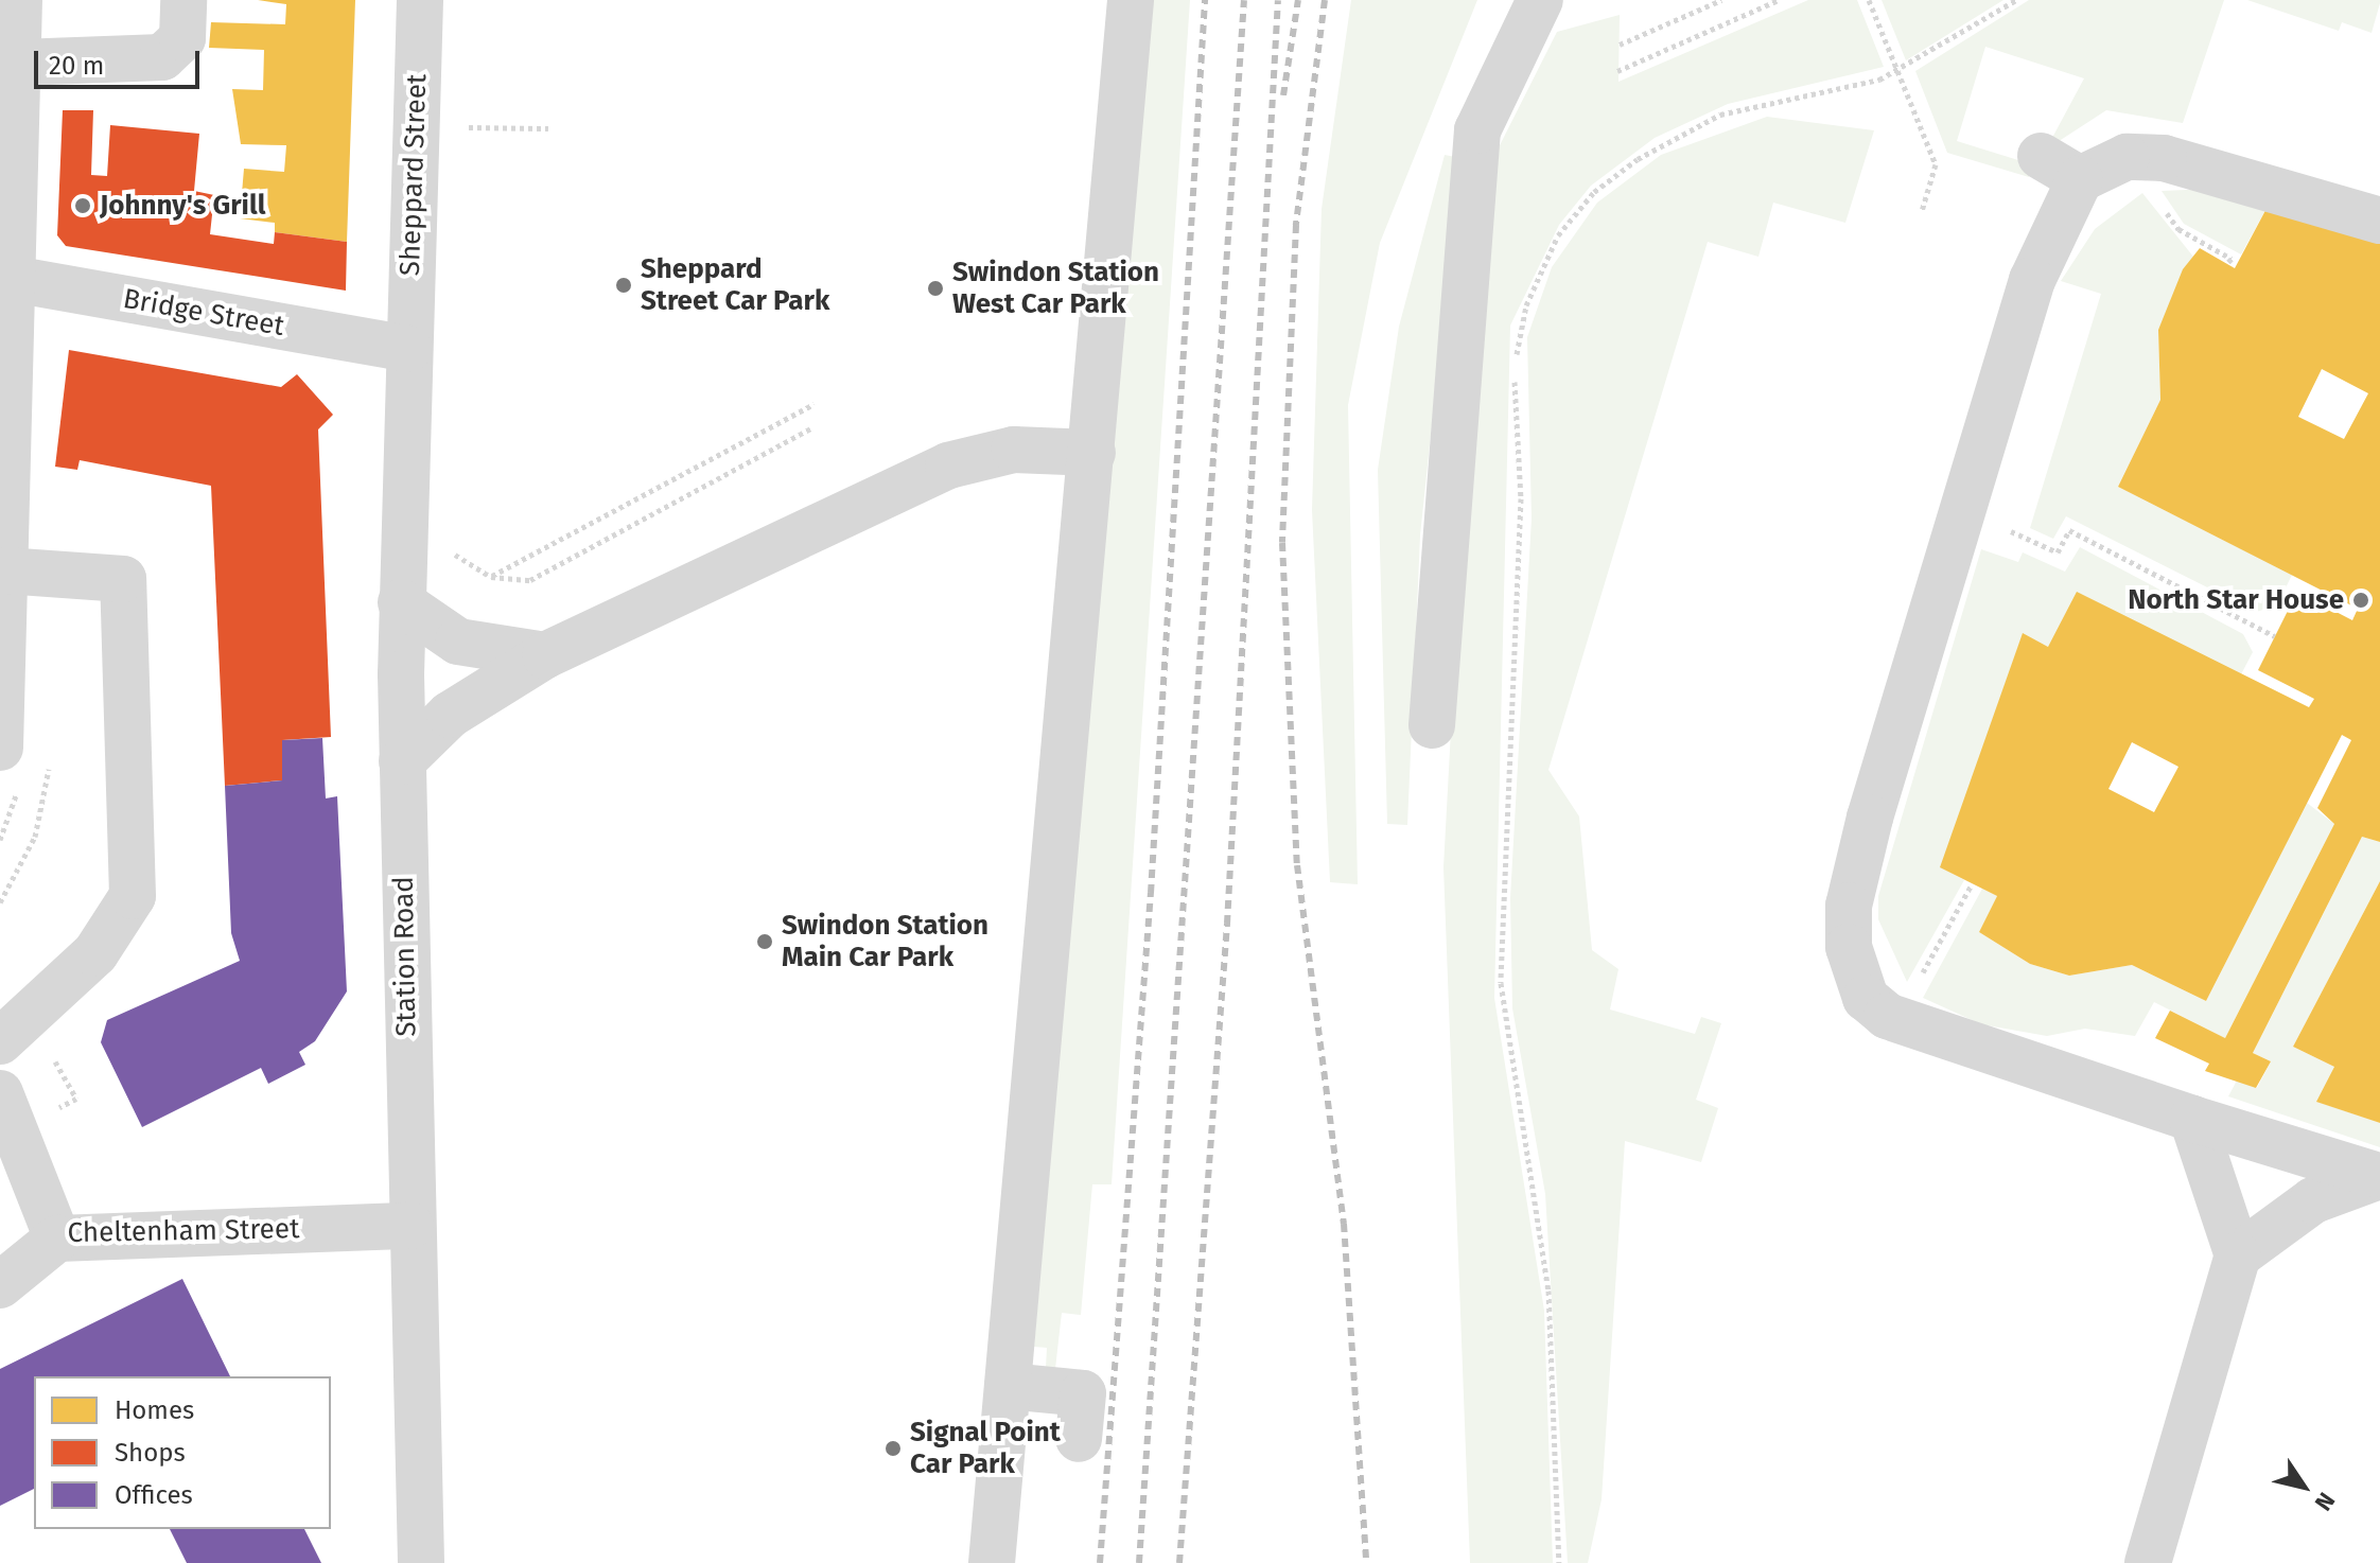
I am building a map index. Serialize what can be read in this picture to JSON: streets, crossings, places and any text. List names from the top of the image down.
{
  "streets": {
    "street": [
      "Sheppard Street",
      "Bridge Street",
      "Station Road",
      "Cheltenham Street"
    ]
  },
  "crossings": [
    ["Sheppard Street", "Bridge Street"],
    ["Sheppard Street", "Station Road"],
    ["Bridge Street", "Station Road"],
    ["Station Road", "Cheltenham Street"]
  ],
  "places": [
    "Johnny's Grill",
    "Sheppard Street Car Park",
    "Swindon Station West Car Park",
    "North Star House",
    "Swindon Station Main Car Park",
    "Signal Point Car Park"
  ],
  "legend": ["Homes", "Shops", "Offices"],
  "scale_bar": "20 m",
  "north": "bottom right"
}
